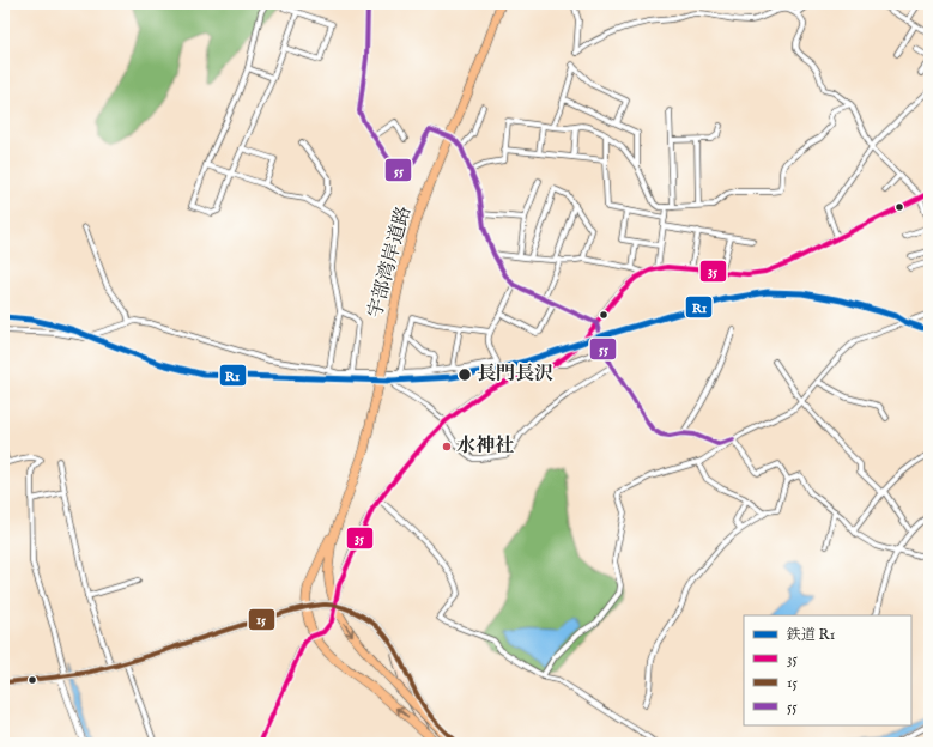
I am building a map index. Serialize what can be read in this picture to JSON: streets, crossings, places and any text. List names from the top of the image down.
{
  "streets": {
    "highway": ["宇部湾岸道路"]
  },
  "places": ["長門長沢", "水神社"],
  "lines": [
    "transit line 55",
    "transit line 35",
    "rail line R1",
    "transit line 15"
  ],
  "legend": [
    "鉄道 R1",
    "35",
    "15",
    "55"
  ]
}
